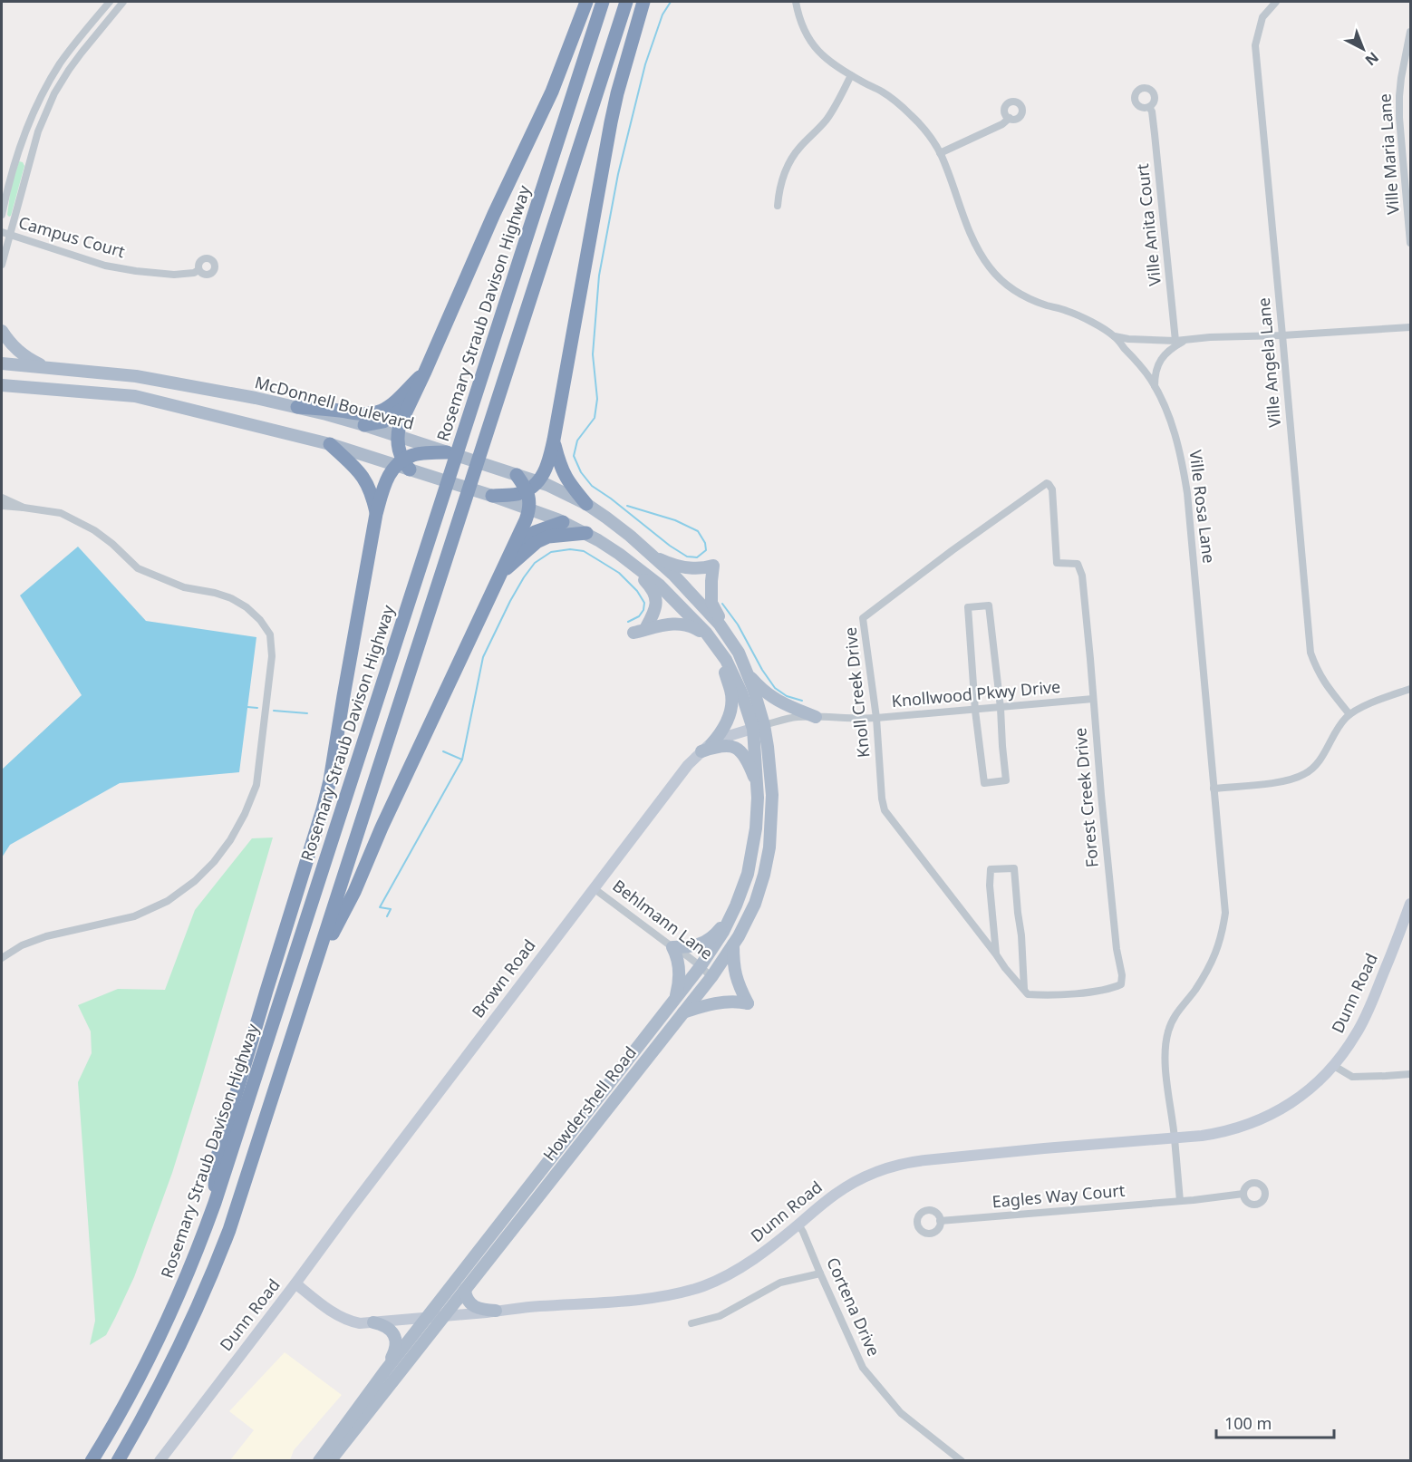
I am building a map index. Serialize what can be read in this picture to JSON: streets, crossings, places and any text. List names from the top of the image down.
{
  "streets": {
    "highway": ["Rosemary Straub Davison Highway"],
    "main road": ["McDonnell Boulevard", "Howdershell Road"],
    "street": [
      "Ville Maria Lane",
      "Ville Anita Court",
      "Campus Court",
      "Ville Angela Lane",
      "Ville Rosa Lane",
      "Knoll Creek Drive",
      "Knollwood Pkwy Drive",
      "Forest Creek Drive",
      "Behlmann Lane",
      "Brown Road",
      "Dunn Road",
      "Eagles Way Court",
      "Cortena Drive"
    ]
  },
  "crossings": [
    ["Ville Rosa Lane", "Dunn Road"],
    ["Knoll Creek Drive", "Knollwood Pkwy Drive"],
    ["Knoll Creek Drive", "Forest Creek Drive"],
    ["Knollwood Pkwy Drive", "Forest Creek Drive"],
    ["Knollwood Pkwy Drive", "Brown Road"],
    ["Knollwood Pkwy Drive", "Howdershell Road"],
    ["Behlmann Lane", "Brown Road"],
    ["Behlmann Lane", "Howdershell Road"],
    ["Brown Road", "Dunn Road"],
    ["Brown Road", "Howdershell Road"],
    ["Dunn Road", "Howdershell Road"],
    ["Dunn Road", "Cortena Drive"]
  ],
  "scale_bar": "100 m",
  "north": "bottom right"
}
